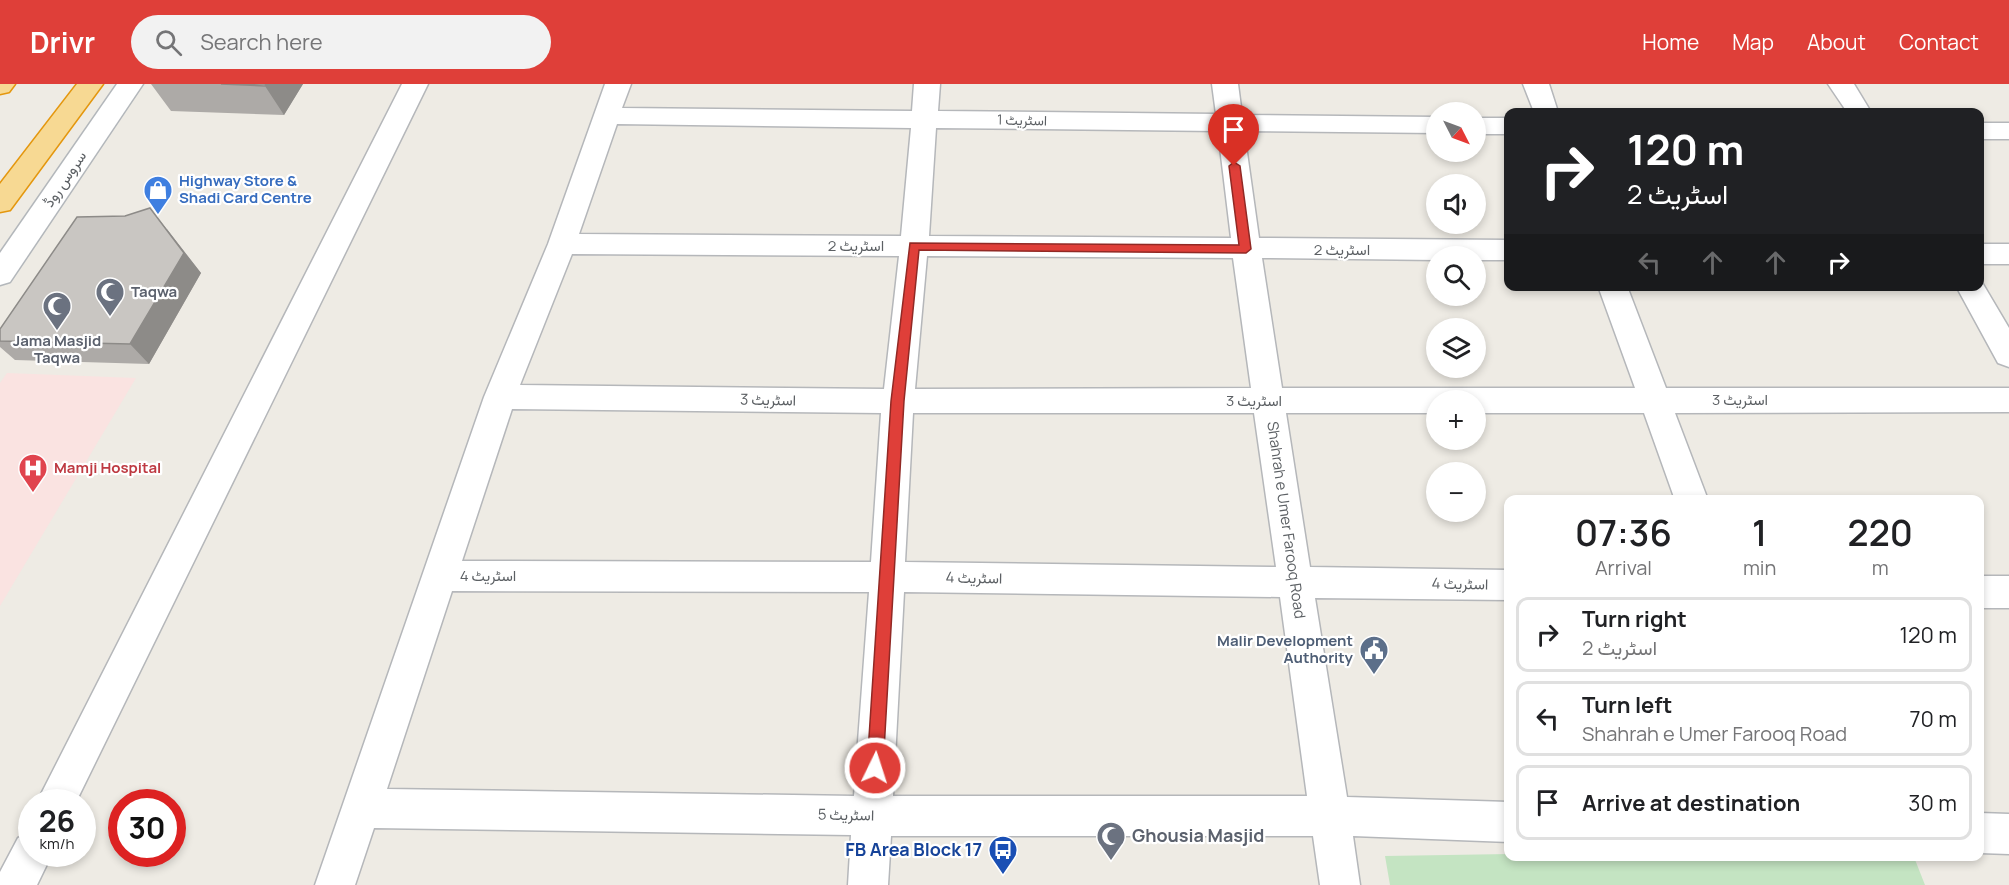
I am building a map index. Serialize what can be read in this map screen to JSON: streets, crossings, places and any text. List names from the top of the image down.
{
  "streets": {
    "street": [
      "اسٹریٹ 1",
      "سروس روڈ",
      "اسٹریٹ 2",
      "اسٹریٹ 3",
      "Shahrah e Umer Farooq Road",
      "اسٹریٹ 4",
      "اسٹریٹ 5"
    ]
  },
  "crossings": [
    ["اسٹریٹ 1", "Shahrah e Umer Farooq Road"],
    ["اسٹریٹ 2", "Shahrah e Umer Farooq Road"],
    ["اسٹریٹ 3", "Shahrah e Umer Farooq Road"],
    ["Shahrah e Umer Farooq Road", "اسٹریٹ 4"],
    ["Shahrah e Umer Farooq Road", "اسٹریٹ 5"]
  ],
  "places": {
    "shop": ["Highway Store & Shadi Card Centre"],
    "mosque": ["Taqwa", "Jama Masjid Taqwa", "Ghousia Masjid"],
    "hospital": ["Mamji Hospital"],
    "public building": ["Malir Development Authority"],
    "bus stop": ["FB Area Block 17"]
  },
  "north": "bottom right",
  "page": {
    "header": "Drivr",
    "search": "Search here",
    "nav": [
      "Home",
      "Map",
      "About",
      "Contact"
    ],
    "map_buttons": ["+", "−"],
    "turn": ["120 m", "اسٹریٹ 2"],
    "eta": [
      "07:36",
      "Arrival",
      "1",
      "min",
      "220",
      "m"
    ],
    "list": [
      {
        "name": "Turn right",
        "note": "اسٹریٹ 2",
        "value": "120 m"
      },
      {
        "name": "Turn left",
        "note": "Shahrah e Umer Farooq Road",
        "value": "70 m"
      },
      {
        "name": "Arrive at destination",
        "value": "30 m"
      }
    ],
    "speed": "26 km/h",
    "limit": "30"
  }
}
